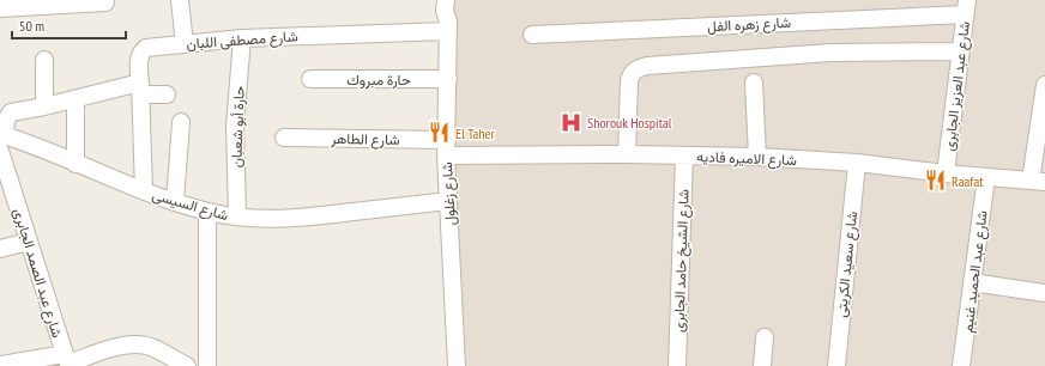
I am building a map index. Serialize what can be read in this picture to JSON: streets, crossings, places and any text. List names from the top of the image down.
{
  "streets": {
    "street": [
      "شارع زهره الفل",
      "شارع مصطفى اللبان",
      "حارة مبروك",
      "شارع عبد العزيز الجابرى",
      "حارة أبو شعبان",
      "شارع الطاهر",
      "شارع الاميره فاديه",
      "شارع زغلول",
      "شارع السيسى",
      "شارع الشيخ حامد الجابرى",
      "شارع سعيد الكريتى",
      "شارع عبد الحميد غنيم",
      "شارع عبد الصمد الجابرى"
    ]
  },
  "crossings": [
    ["شارع زهره الفل", "شارع عبد العزيز الجابرى"],
    ["شارع مصطفى اللبان", "حارة أبو شعبان"],
    ["شارع مصطفى اللبان", "شارع زغلول"],
    ["حارة مبروك", "شارع زغلول"],
    ["شارع عبد العزيز الجابرى", "شارع الاميره فاديه"],
    ["حارة أبو شعبان", "شارع السيسى"],
    ["شارع الطاهر", "شارع الاميره فاديه"],
    ["شارع الطاهر", "شارع زغلول"],
    ["شارع الاميره فاديه", "شارع زغلول"],
    ["شارع الاميره فاديه", "شارع الشيخ حامد الجابرى"],
    ["شارع الاميره فاديه", "شارع سعيد الكريتى"],
    ["شارع الاميره فاديه", "شارع عبد الحميد غنيم"],
    ["شارع زغلول", "شارع السيسى"],
    ["شارع السيسى", "شارع عبد الصمد الجابرى"]
  ],
  "places": {
    "hospital": ["Shorouk Hospital"],
    "restaurant": ["El Taher", "Raafat"]
  },
  "scale_bar": "50 m"
}
